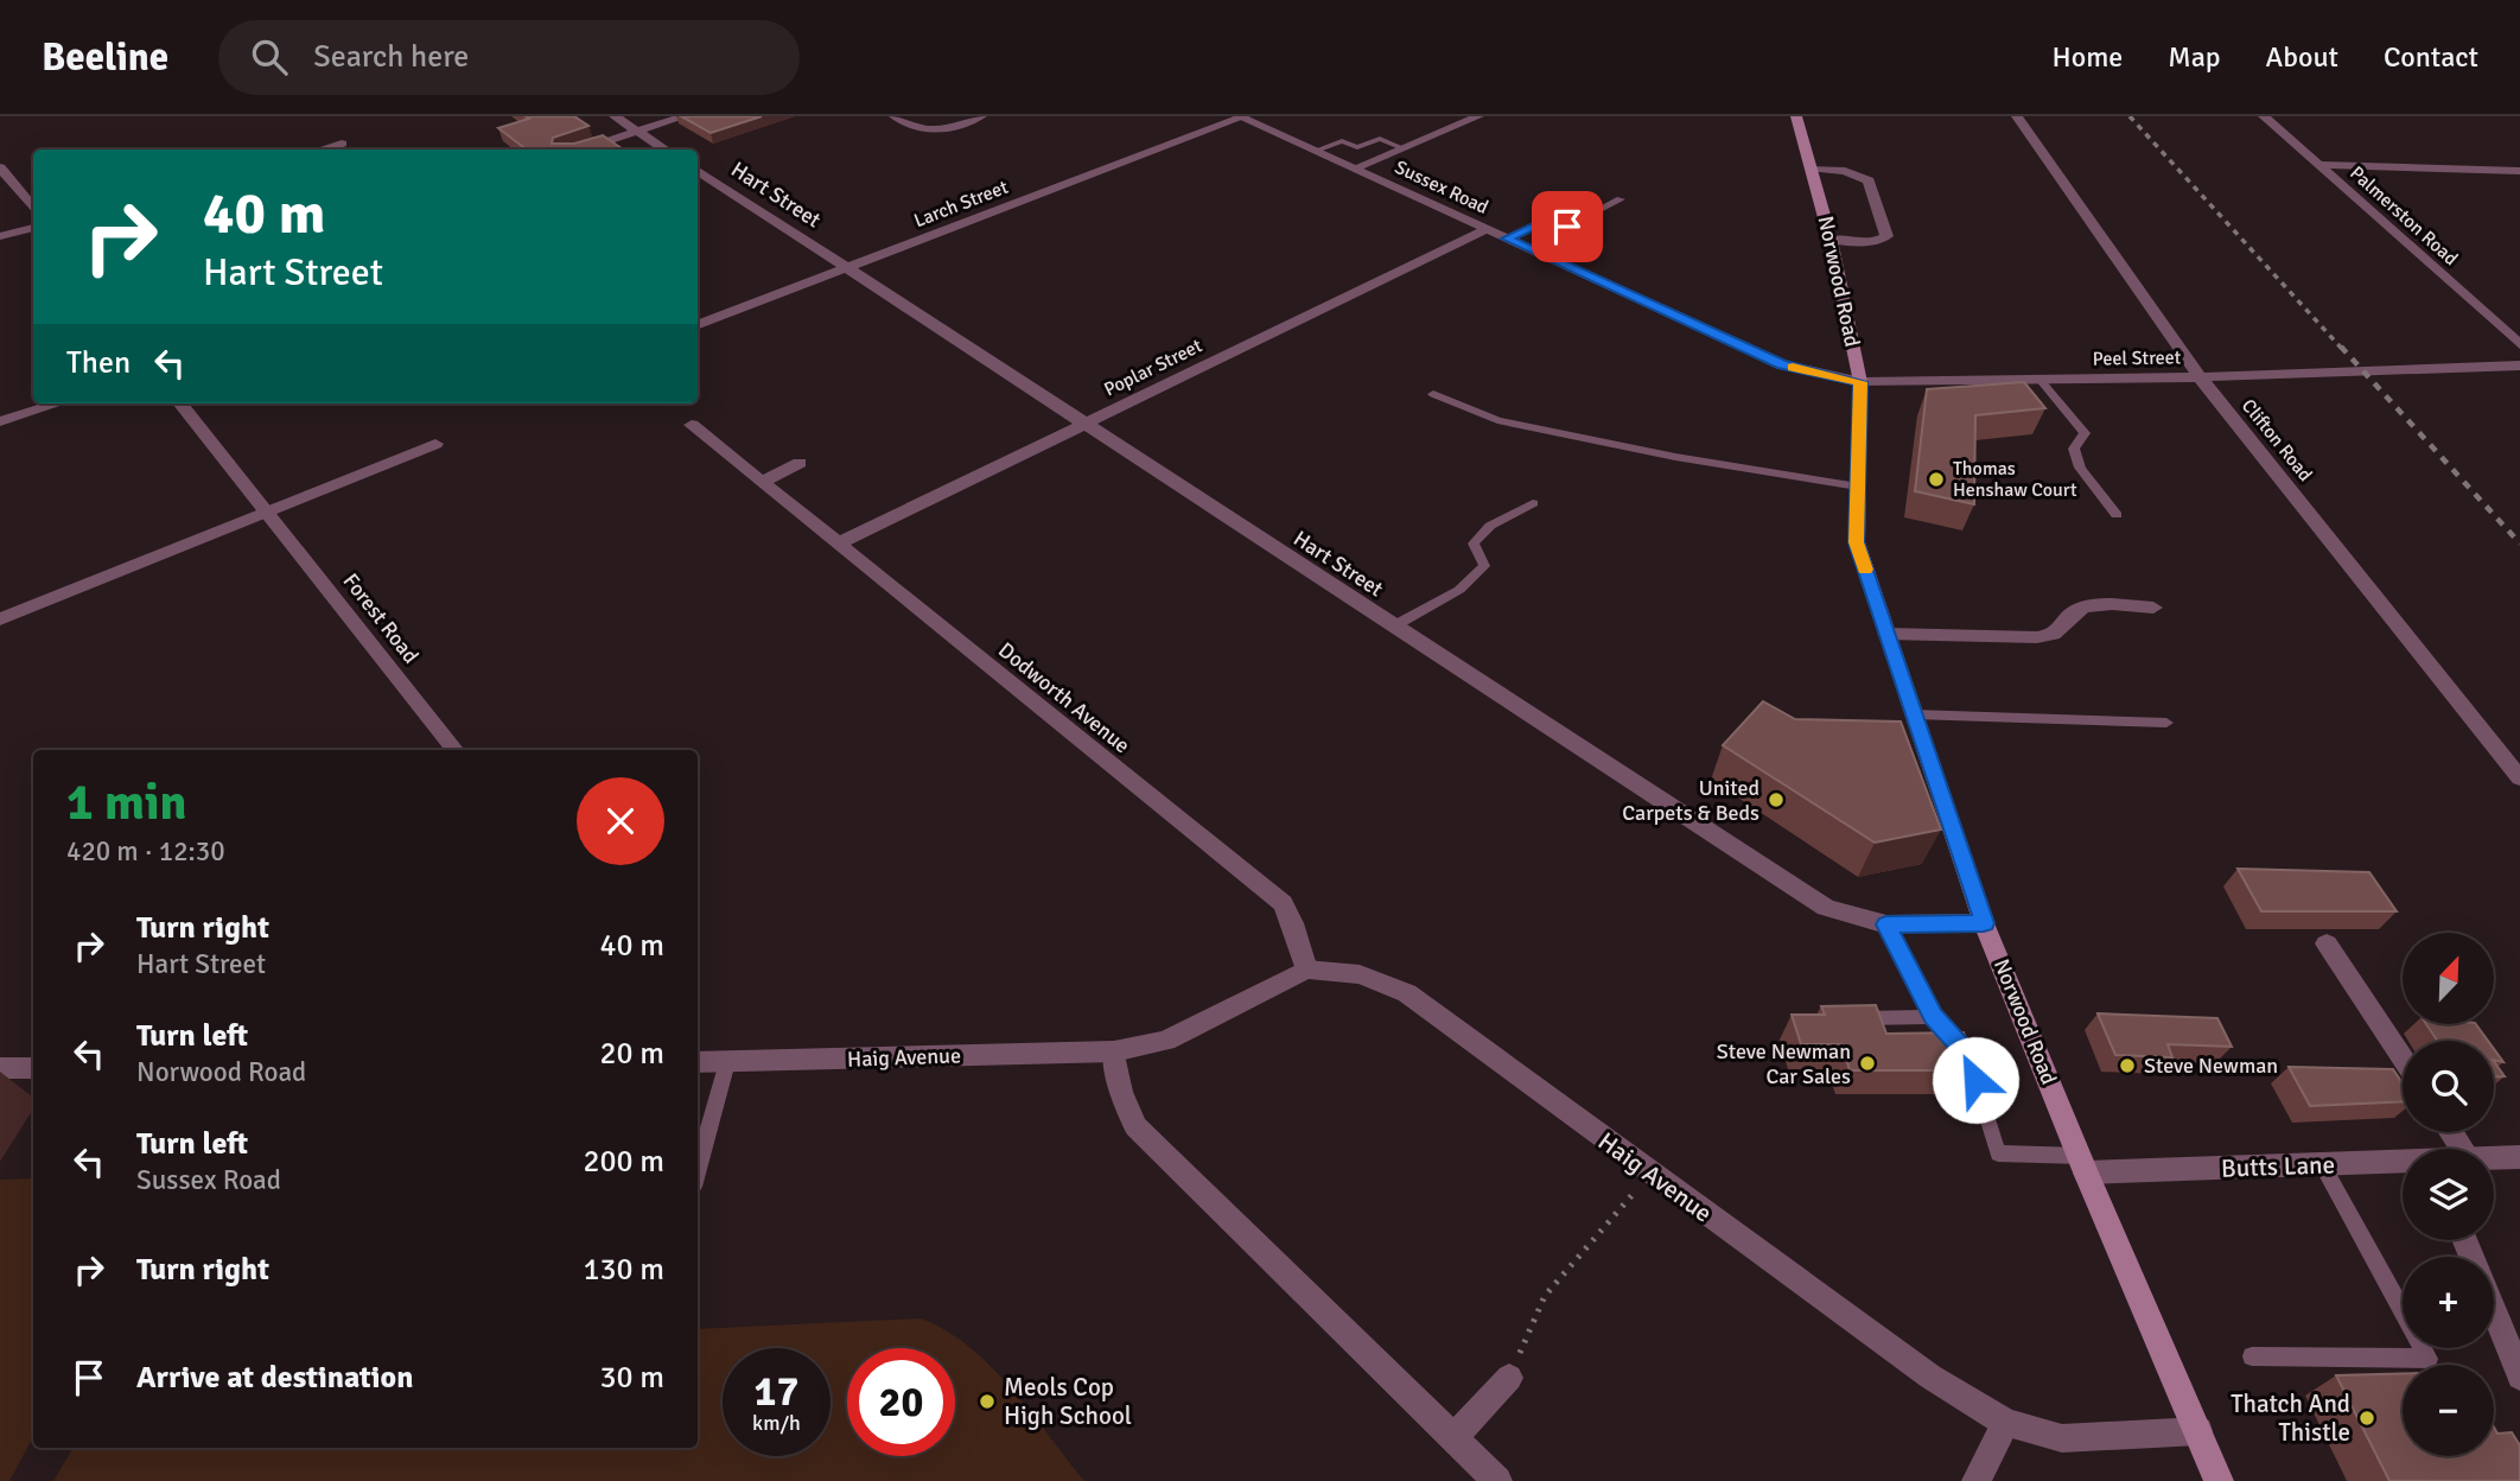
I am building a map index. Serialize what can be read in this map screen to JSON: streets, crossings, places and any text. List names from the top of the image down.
{
  "streets": {
    "main road": ["Norwood Road"],
    "street": [
      "Sussex Road",
      "Hart Street",
      "Larch Street",
      "Palmerston Road",
      "Peel Street",
      "Poplar Street",
      "Clifton Road",
      "Forest Road",
      "Dodworth Avenue",
      "Haig Avenue",
      "Butts Lane"
    ]
  },
  "crossings": [
    ["Sussex Road", "Larch Street"],
    ["Sussex Road", "Norwood Road"],
    ["Sussex Road", "Peel Street"],
    ["Sussex Road", "Poplar Street"],
    ["Hart Street", "Larch Street"],
    ["Hart Street", "Norwood Road"],
    ["Hart Street", "Poplar Street"],
    ["Norwood Road", "Peel Street"],
    ["Norwood Road", "Haig Avenue"],
    ["Norwood Road", "Butts Lane"],
    ["Peel Street", "Clifton Road"],
    ["Poplar Street", "Dodworth Avenue"],
    ["Dodworth Avenue", "Haig Avenue"]
  ],
  "places": [
    "Thomas Henshaw Court",
    "United Carpets & Beds",
    "Steve Newman Car Sales",
    "Steve Newman",
    "Meols Cop High School",
    "Thatch And Thistle"
  ],
  "north": "top right",
  "page": {
    "header": "Beeline",
    "search": "Search here",
    "nav": [
      "Home",
      "Map",
      "About",
      "Contact"
    ],
    "turn": ["40 m", "Hart Street"],
    "then": "Then",
    "heading": ["1 min", "420 m · 12:30"],
    "list": [
      {
        "name": "Turn right",
        "note": "Hart Street",
        "value": "40 m"
      },
      {
        "name": "Turn left",
        "note": "Norwood Road",
        "value": "20 m"
      },
      {
        "name": "Turn left",
        "note": "Sussex Road",
        "value": "200 m"
      },
      {
        "name": "Turn right",
        "value": "130 m"
      },
      {
        "name": "Arrive at destination",
        "value": "30 m"
      }
    ],
    "map_buttons": ["+", "−"],
    "speed": "17 km/h",
    "limit": "20"
  }
}
